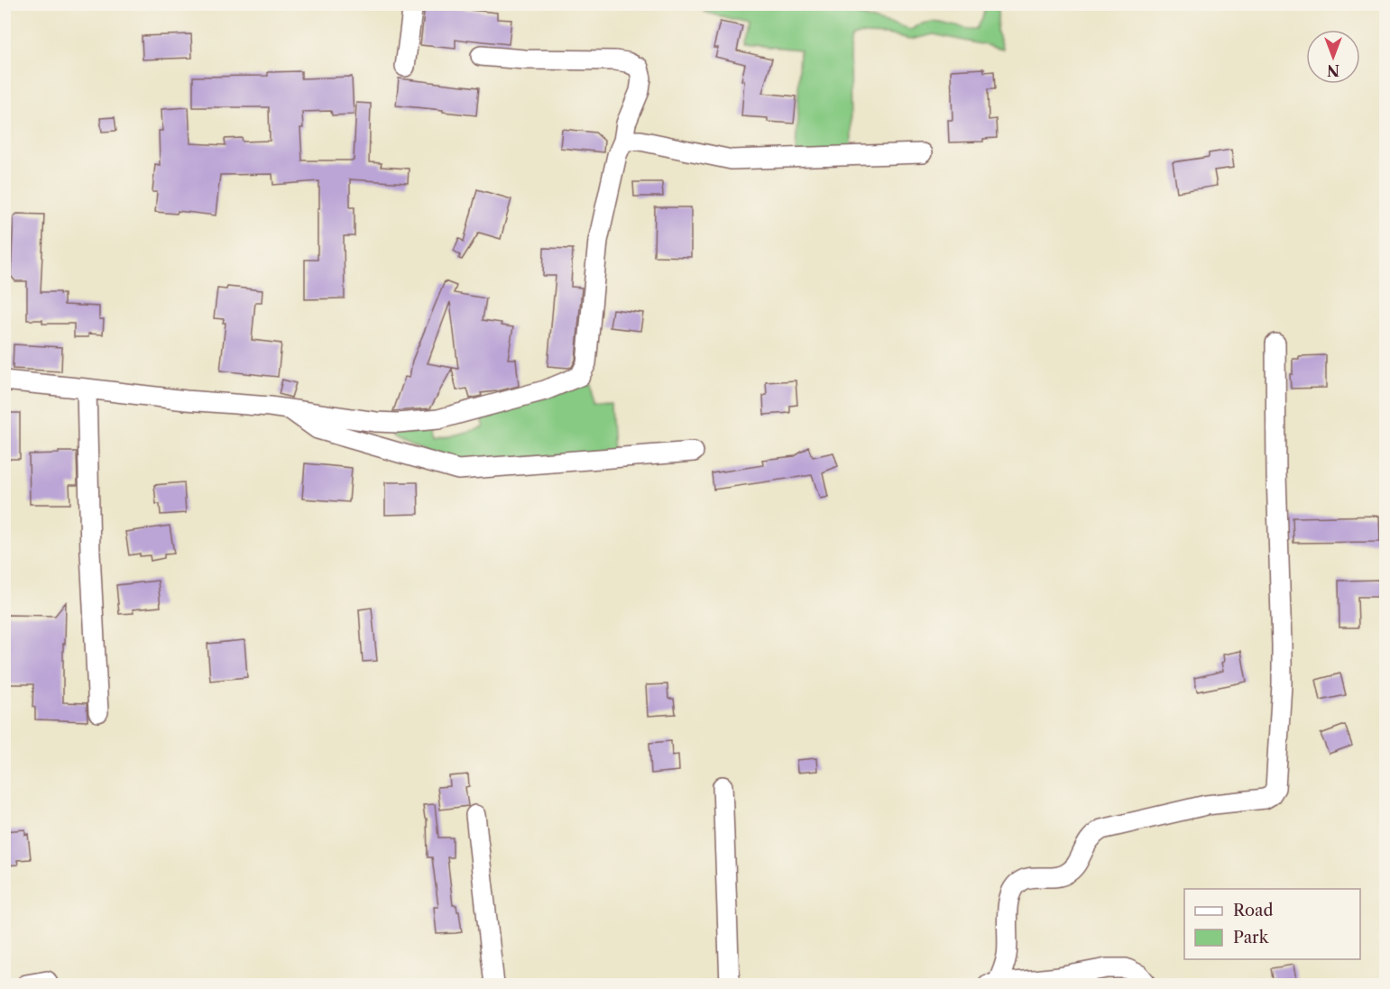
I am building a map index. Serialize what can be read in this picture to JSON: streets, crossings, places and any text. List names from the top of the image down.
{
  "legend": ["Road", "Park"],
  "north": "bottom"
}
